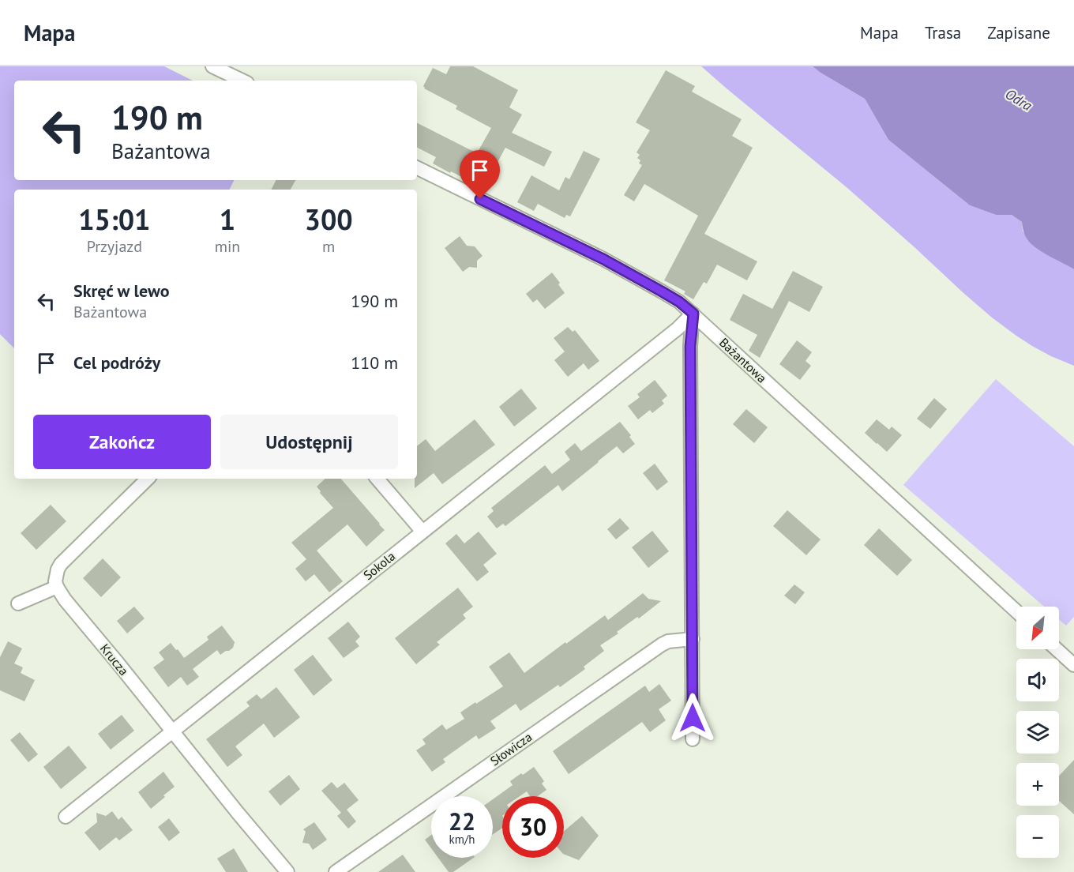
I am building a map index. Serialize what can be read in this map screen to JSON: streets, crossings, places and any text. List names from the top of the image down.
{
  "streets": {
    "street": [
      "Bażantowa",
      "Sokola",
      "Krucza",
      "Słowicza"
    ]
  },
  "crossings": [
    ["Bażantowa", "Sokola"],
    ["Sokola", "Krucza"]
  ],
  "water": ["Odra"],
  "north": "bottom left",
  "page": {
    "header": "Mapa",
    "nav": ["Mapa", "Trasa", "Zapisane"],
    "turn": ["190 m", "Bażantowa"],
    "eta": [
      "15:01",
      "Przyjazd",
      "1",
      "min",
      "300",
      "m"
    ],
    "list": [
      {
        "name": "Skręć w lewo",
        "note": "Bażantowa",
        "value": "190 m"
      },
      {
        "name": "Cel podróży",
        "value": "110 m"
      }
    ],
    "buttons": ["Zakończ", "Udostępnij"],
    "map_buttons": ["+", "−"],
    "speed": "22 km/h",
    "limit": "30"
  }
}
